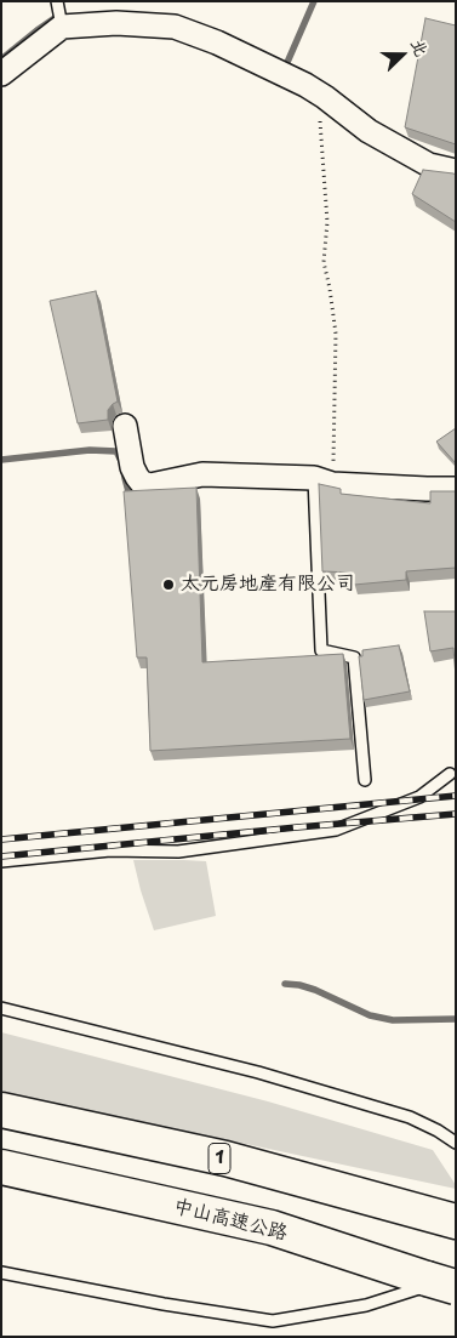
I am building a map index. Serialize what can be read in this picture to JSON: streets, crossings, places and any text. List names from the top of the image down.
{
  "streets": {
    "highway": ["1", "中山高速公路"]
  },
  "places": ["太元房地產有限公司"],
  "north": "right"
}
